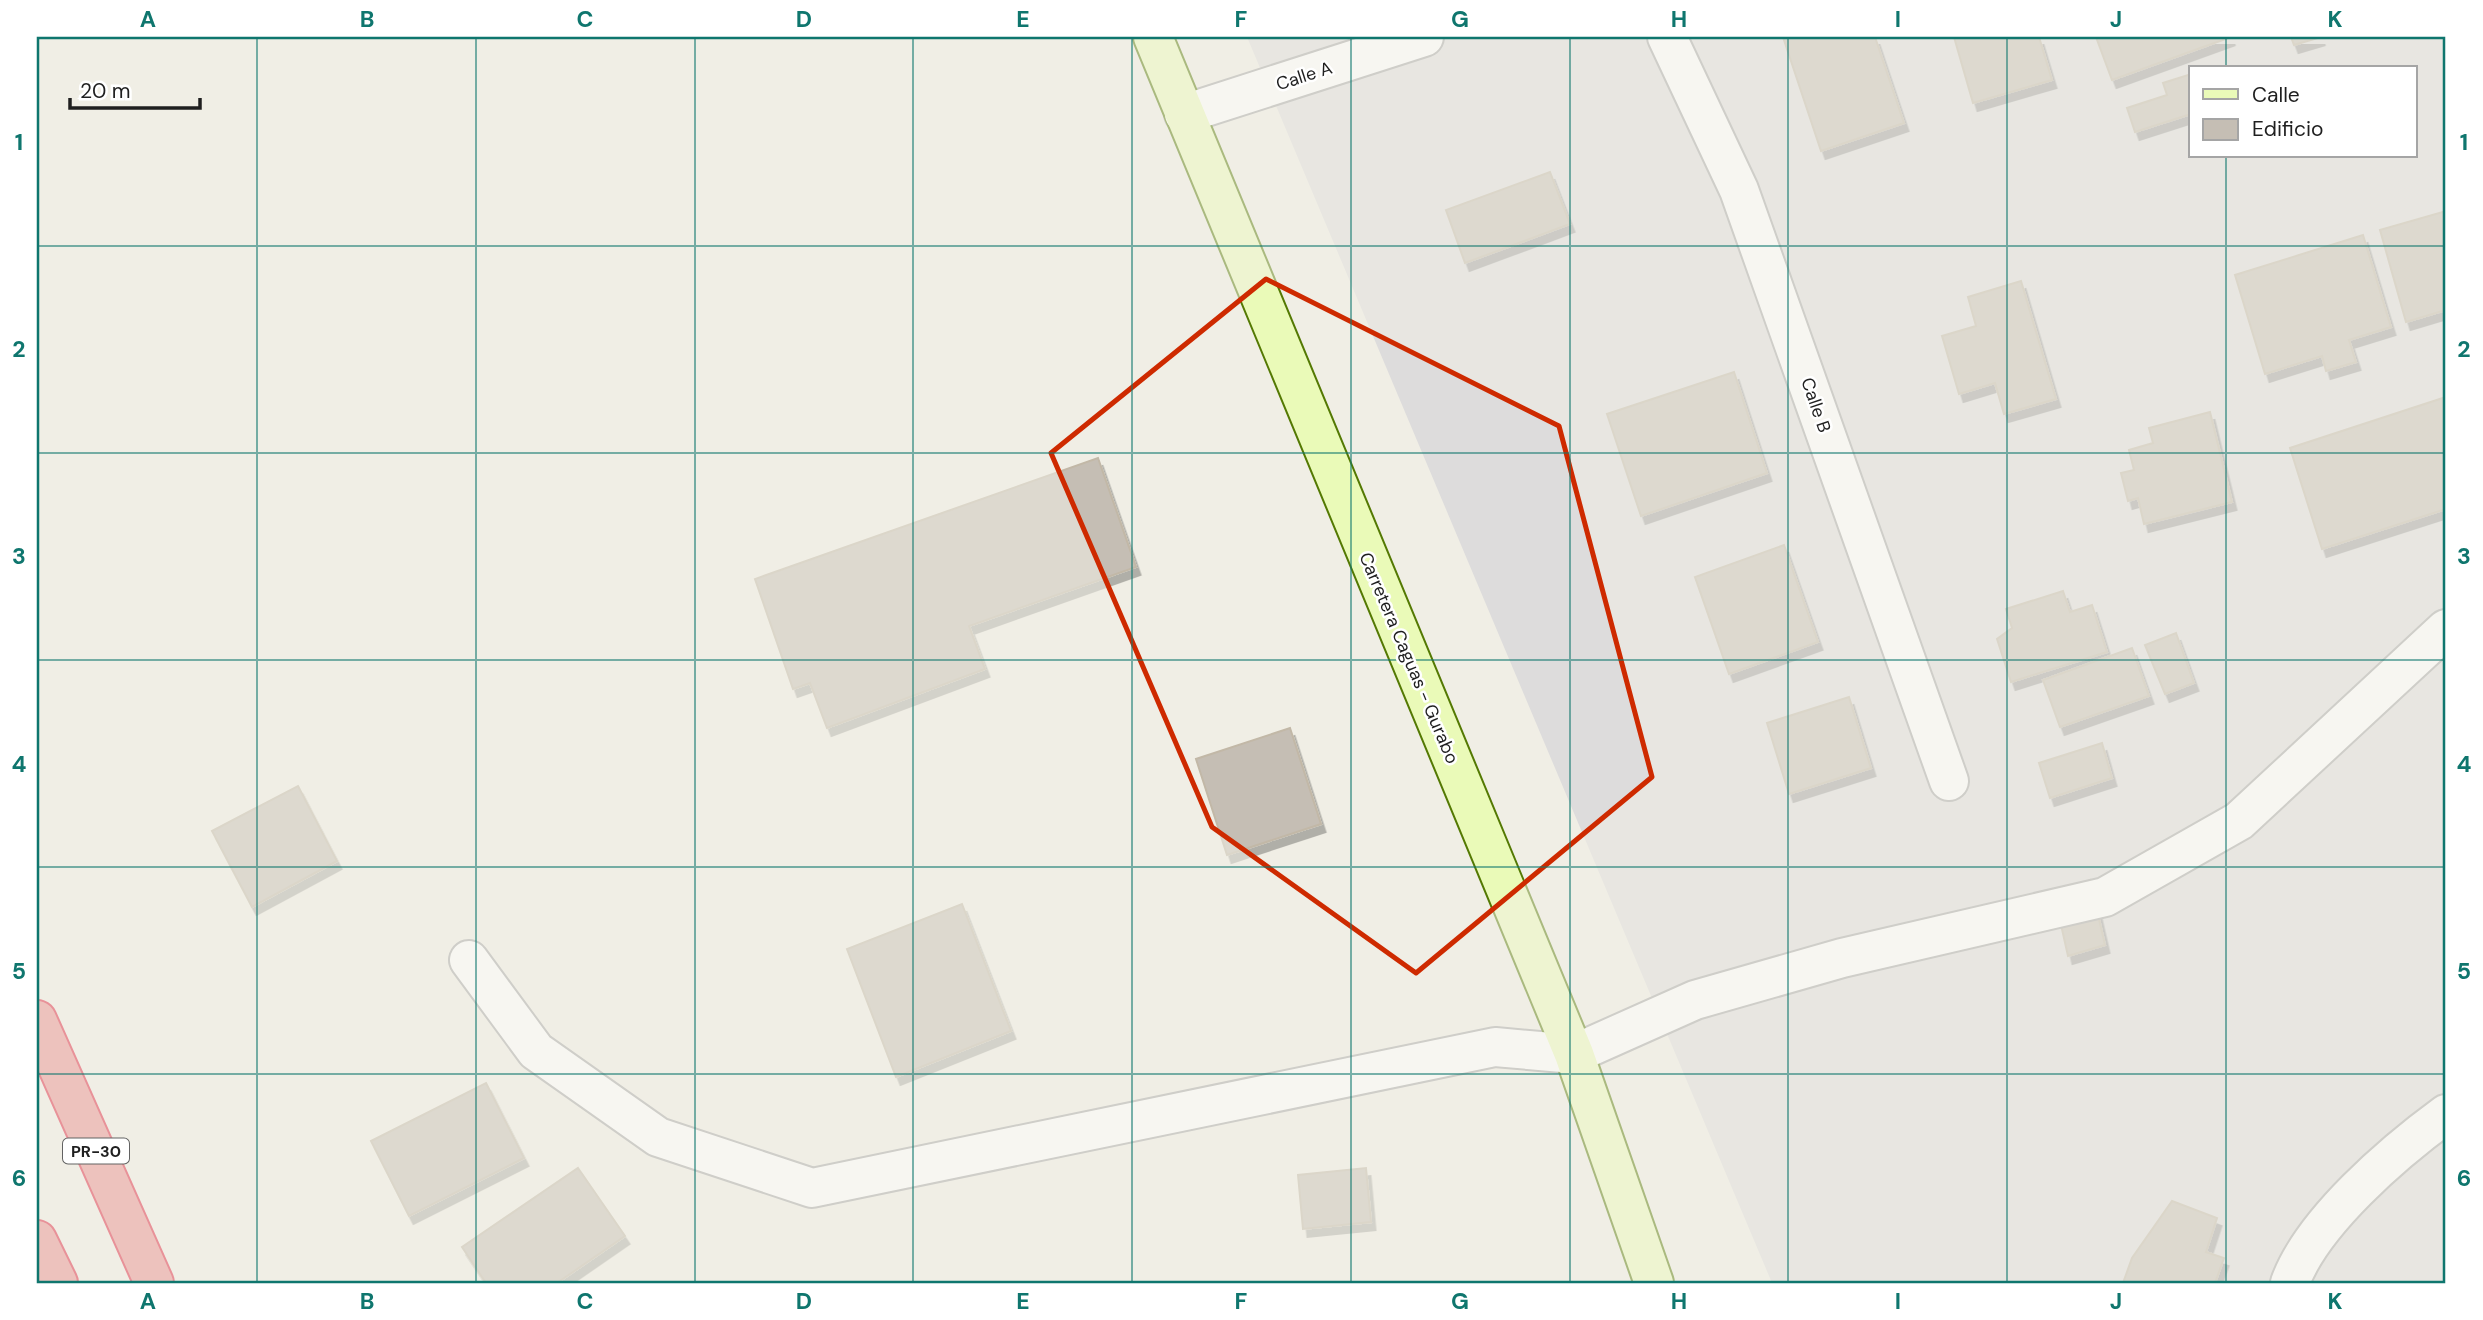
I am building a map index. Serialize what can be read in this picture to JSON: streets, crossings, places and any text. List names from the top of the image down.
{
  "streets": {
    "highway": ["PR-30"],
    "main road": ["Carretera Caguas - Gurabo"],
    "street": ["Calle A", "Calle B"]
  },
  "crossings": [
    ["Calle A", "Carretera Caguas - Gurabo"]
  ],
  "legend": ["Calle", "Edificio"],
  "scale_bar": "20 m",
  "grid": {
    "columns": [
      "A",
      "B",
      "C",
      "D",
      "E",
      "F",
      "G",
      "H",
      "I",
      "J",
      "K"
    ],
    "rows": [
      "1",
      "2",
      "3",
      "4",
      "5",
      "6"
    ]
  }
}
